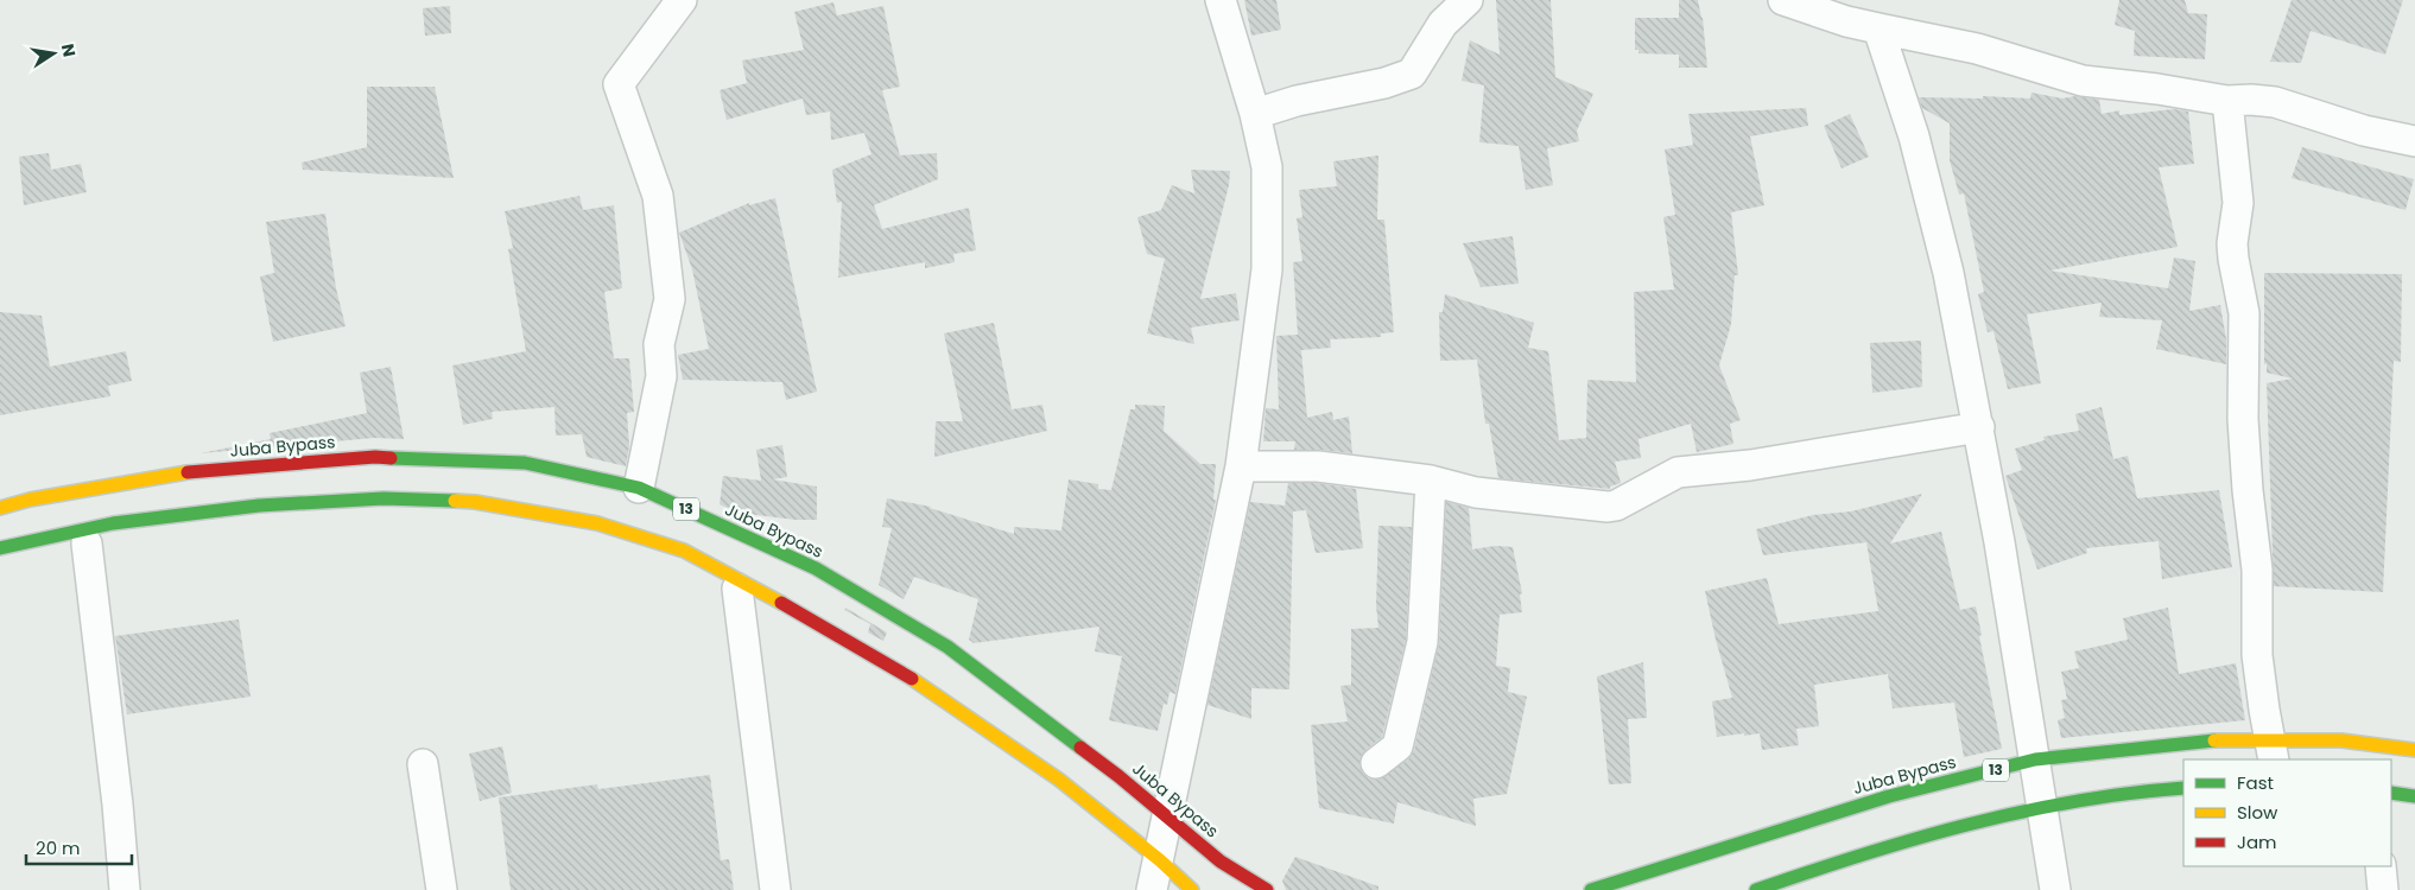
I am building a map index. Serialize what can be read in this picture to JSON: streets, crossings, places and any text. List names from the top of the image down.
{
  "streets": {
    "main road": ["Juba Bypass", "13"]
  },
  "legend": ["Fast", "Slow", "Jam"],
  "scale_bar": "20 m",
  "north": "right"
}
